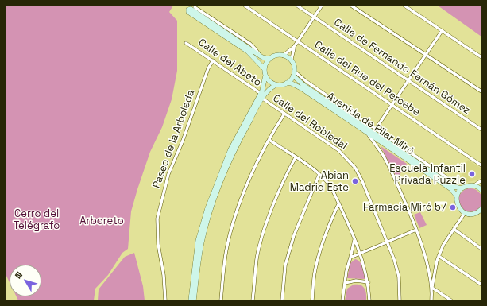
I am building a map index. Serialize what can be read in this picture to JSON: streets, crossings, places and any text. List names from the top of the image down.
{
  "streets": {
    "street": [
      "Calle del Abeto",
      "Calle de Fernando Fernán Gómez",
      "Calle del Rue del Percebe",
      "Calle del Robledal",
      "Avenida de Pilar Miró",
      "Paseo de la Arboleda"
    ]
  },
  "crossings": [
    ["Calle del Abeto", "Calle del Robledal"],
    ["Calle del Abeto", "Paseo de la Arboleda"]
  ],
  "parks": ["Cerro del Telégrafo", "Arboreto"],
  "places": ["Escuela Infantil Privada Puzzle", "Abian Madrid Este", "Farmacia Miró 57"],
  "north": "top left"
}
